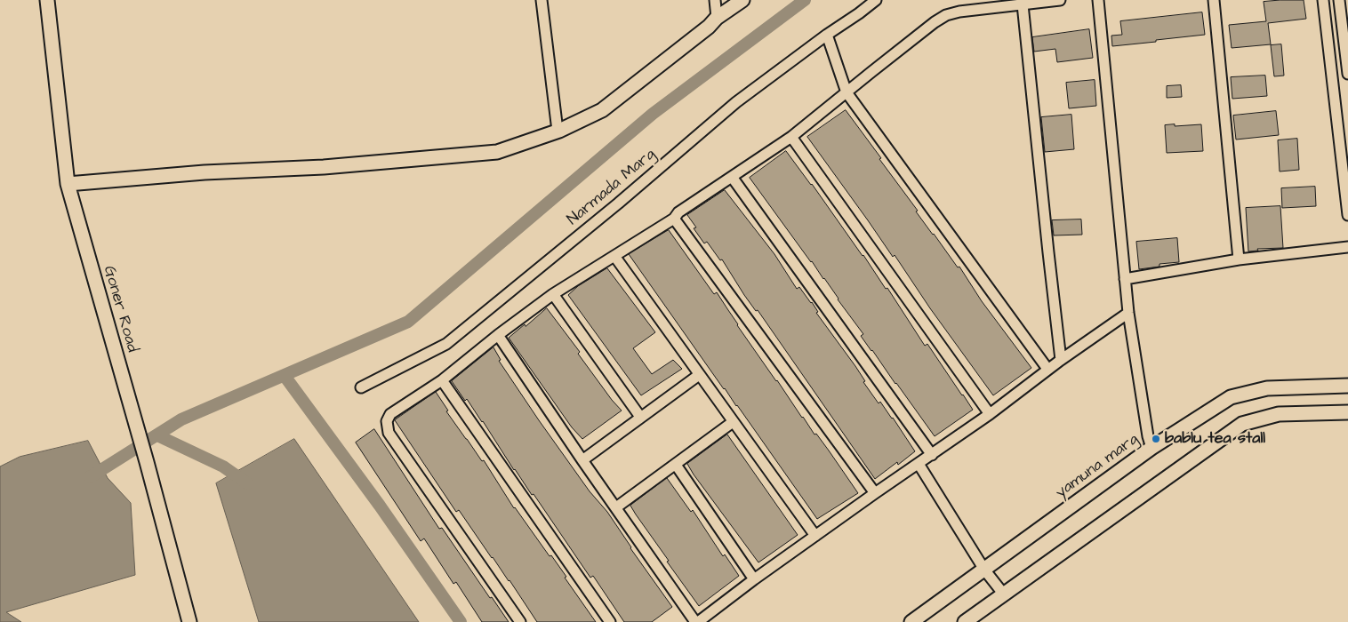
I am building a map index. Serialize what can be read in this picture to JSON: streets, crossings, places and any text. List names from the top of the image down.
{
  "streets": {
    "street": ["Narmada Marg", "Goner Road", "yamuna marg"]
  },
  "places": ["bablu tea stall"]
}
